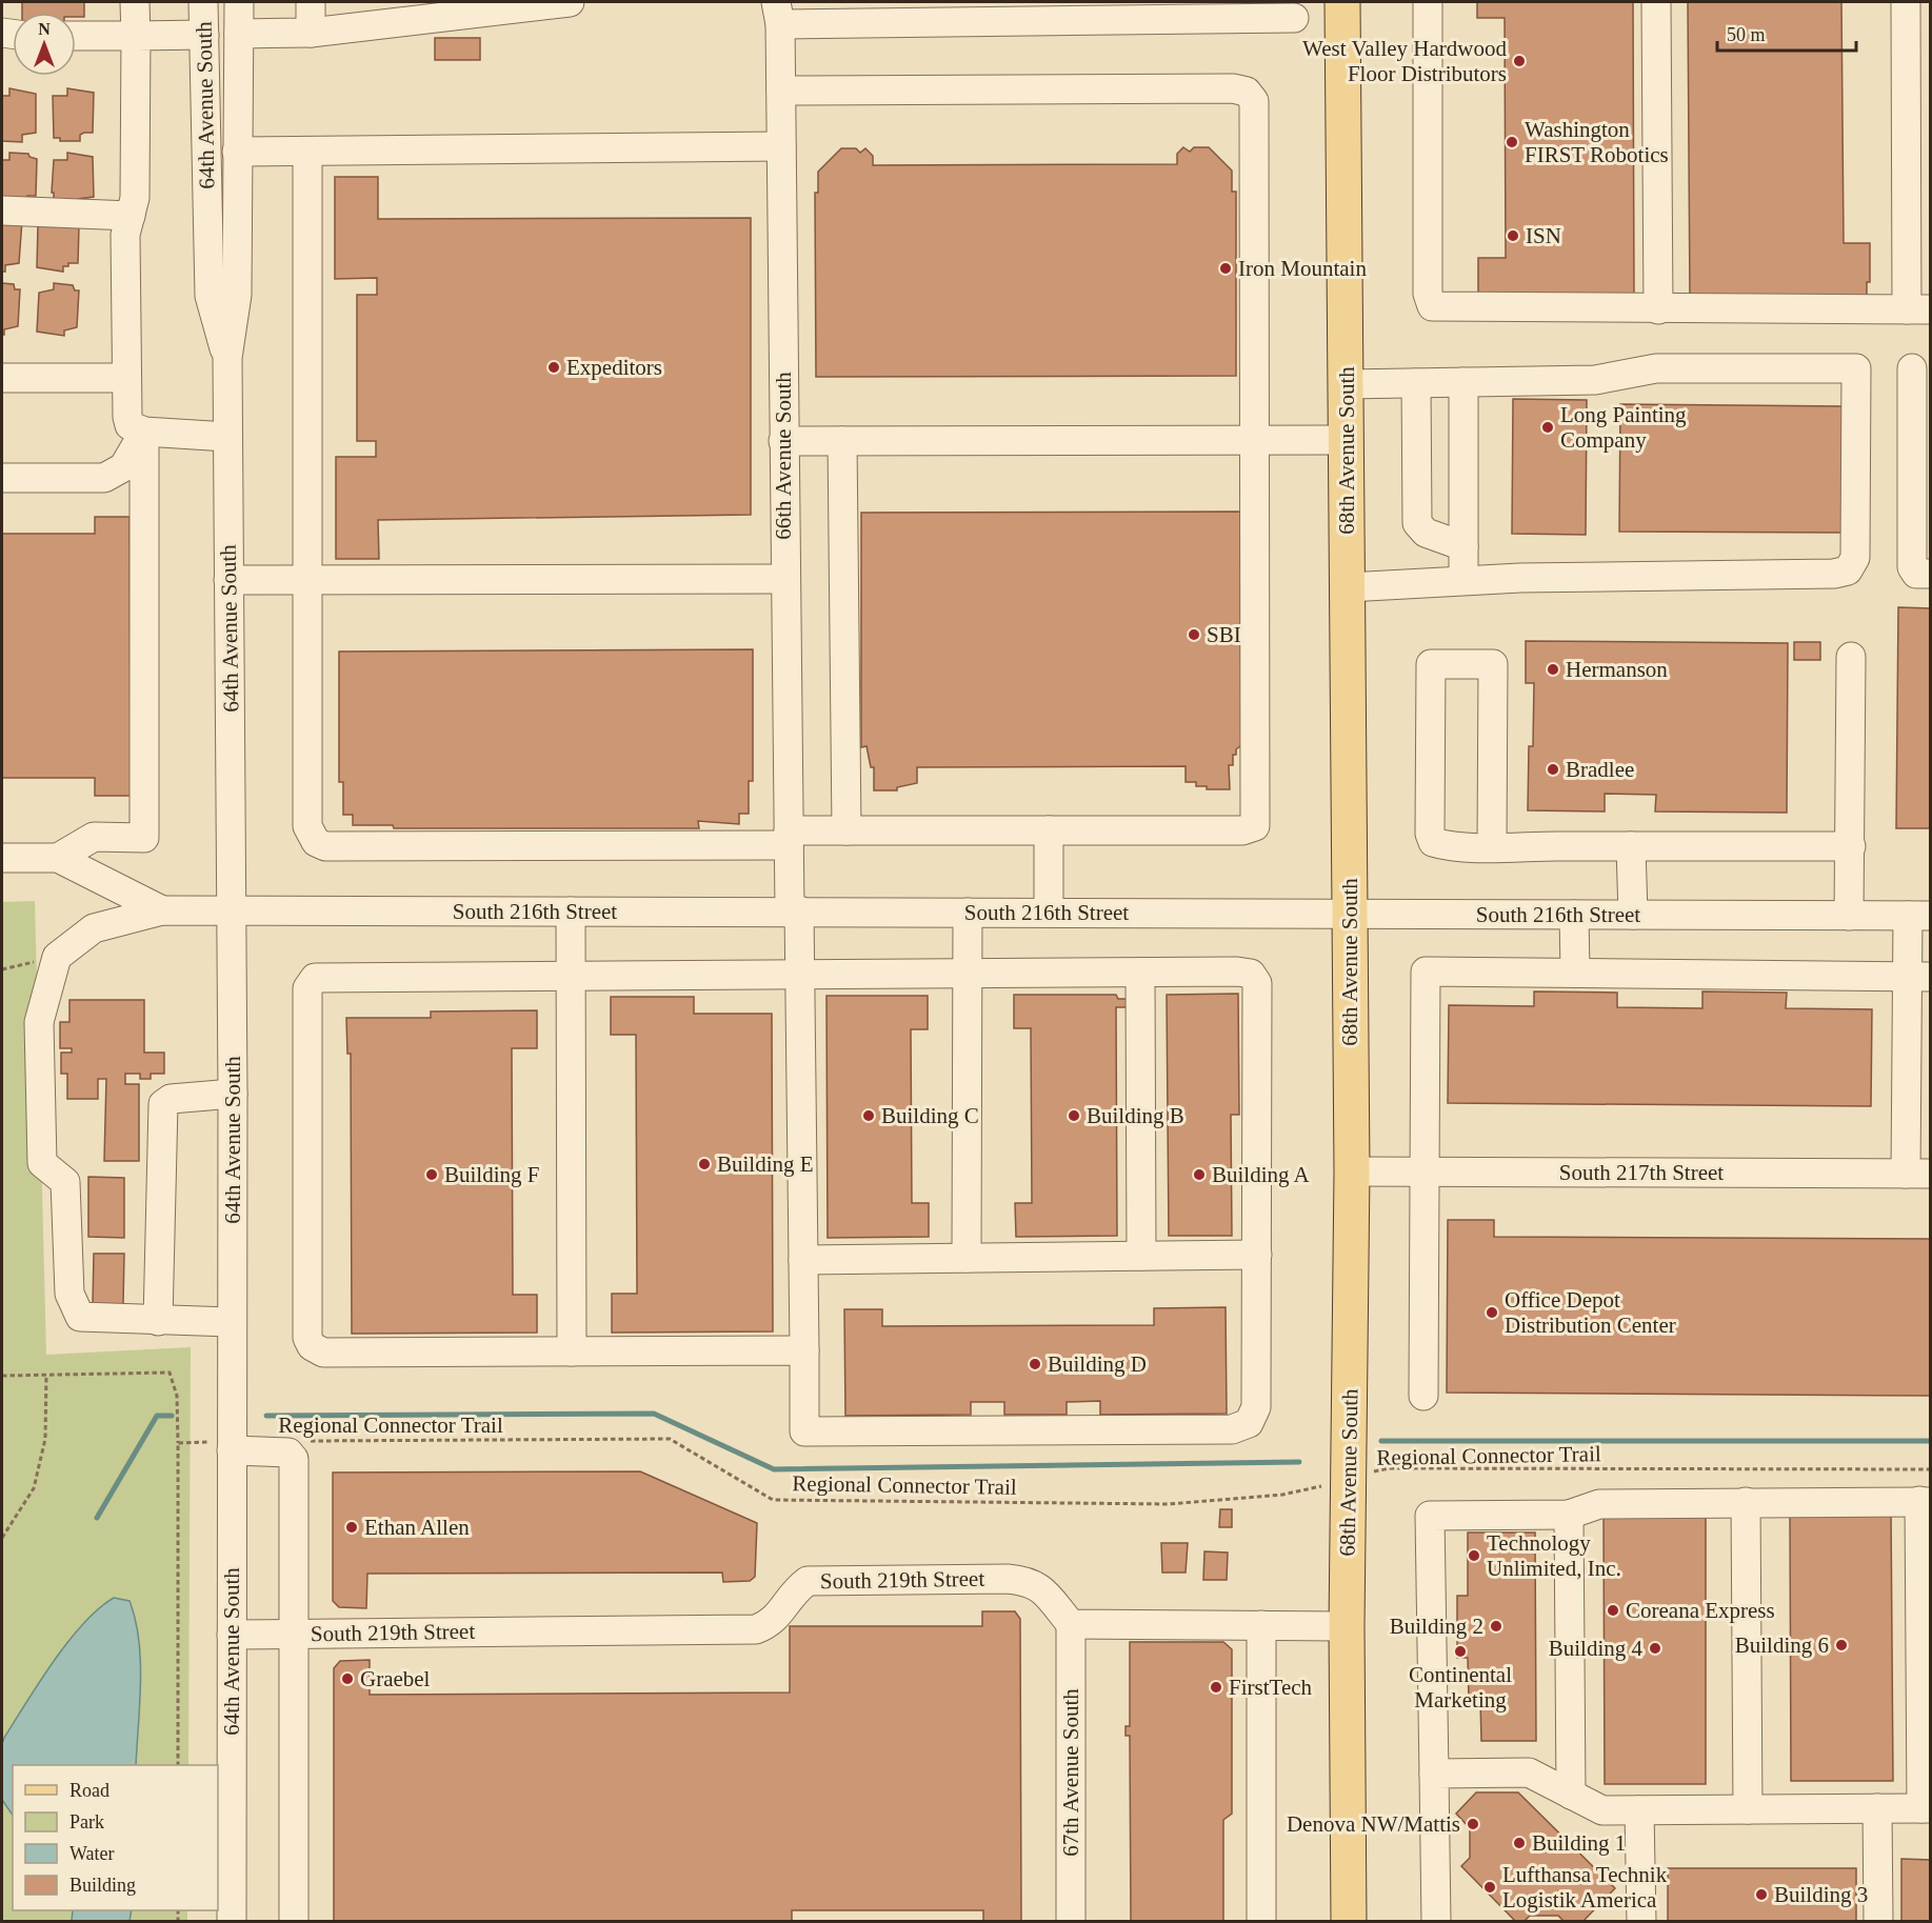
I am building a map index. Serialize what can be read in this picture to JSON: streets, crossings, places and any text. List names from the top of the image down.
{
  "streets": {
    "main road": ["68th Avenue South"],
    "street": [
      "64th Avenue South",
      "66th Avenue South",
      "South 216th Street",
      "South 217th Street",
      "South 219th Street",
      "67th Avenue South"
    ],
    "path": ["Regional Connector Trail"]
  },
  "crossings": [
    ["64th Avenue South", "South 216th Street"],
    ["64th Avenue South", "South 219th Street"],
    ["68th Avenue South", "South 216th Street"],
    ["68th Avenue South", "South 217th Street"],
    ["68th Avenue South", "Regional Connector Trail"],
    ["66th Avenue South", "South 216th Street"],
    ["South 219th Street", "67th Avenue South"]
  ],
  "places": [
    "West Valley Hardwood Floor Distributors",
    "Washington FIRST Robotics",
    "ISN",
    "Iron Mountain",
    "Expeditors",
    "Long Painting Company",
    "SBI",
    "Hermanson",
    "Bradlee",
    "Building C",
    "Building B",
    "Building E",
    "Building F",
    "Building A",
    "Office Depot Distribution Center",
    "Building D",
    "Ethan Allen",
    "Technology Unlimited, Inc.",
    "Coreana Express",
    "Building 2",
    "Building 6",
    "Building 4",
    "Continental Marketing",
    "Graebel",
    "FirstTech",
    "Denova NW/Mattis",
    "Building 1",
    "Lufthansa Technik Logistik America",
    "Building 3"
  ],
  "legend": [
    "Road",
    "Park",
    "Water",
    "Building"
  ],
  "scale_bar": "50 m",
  "north": "top"
}
